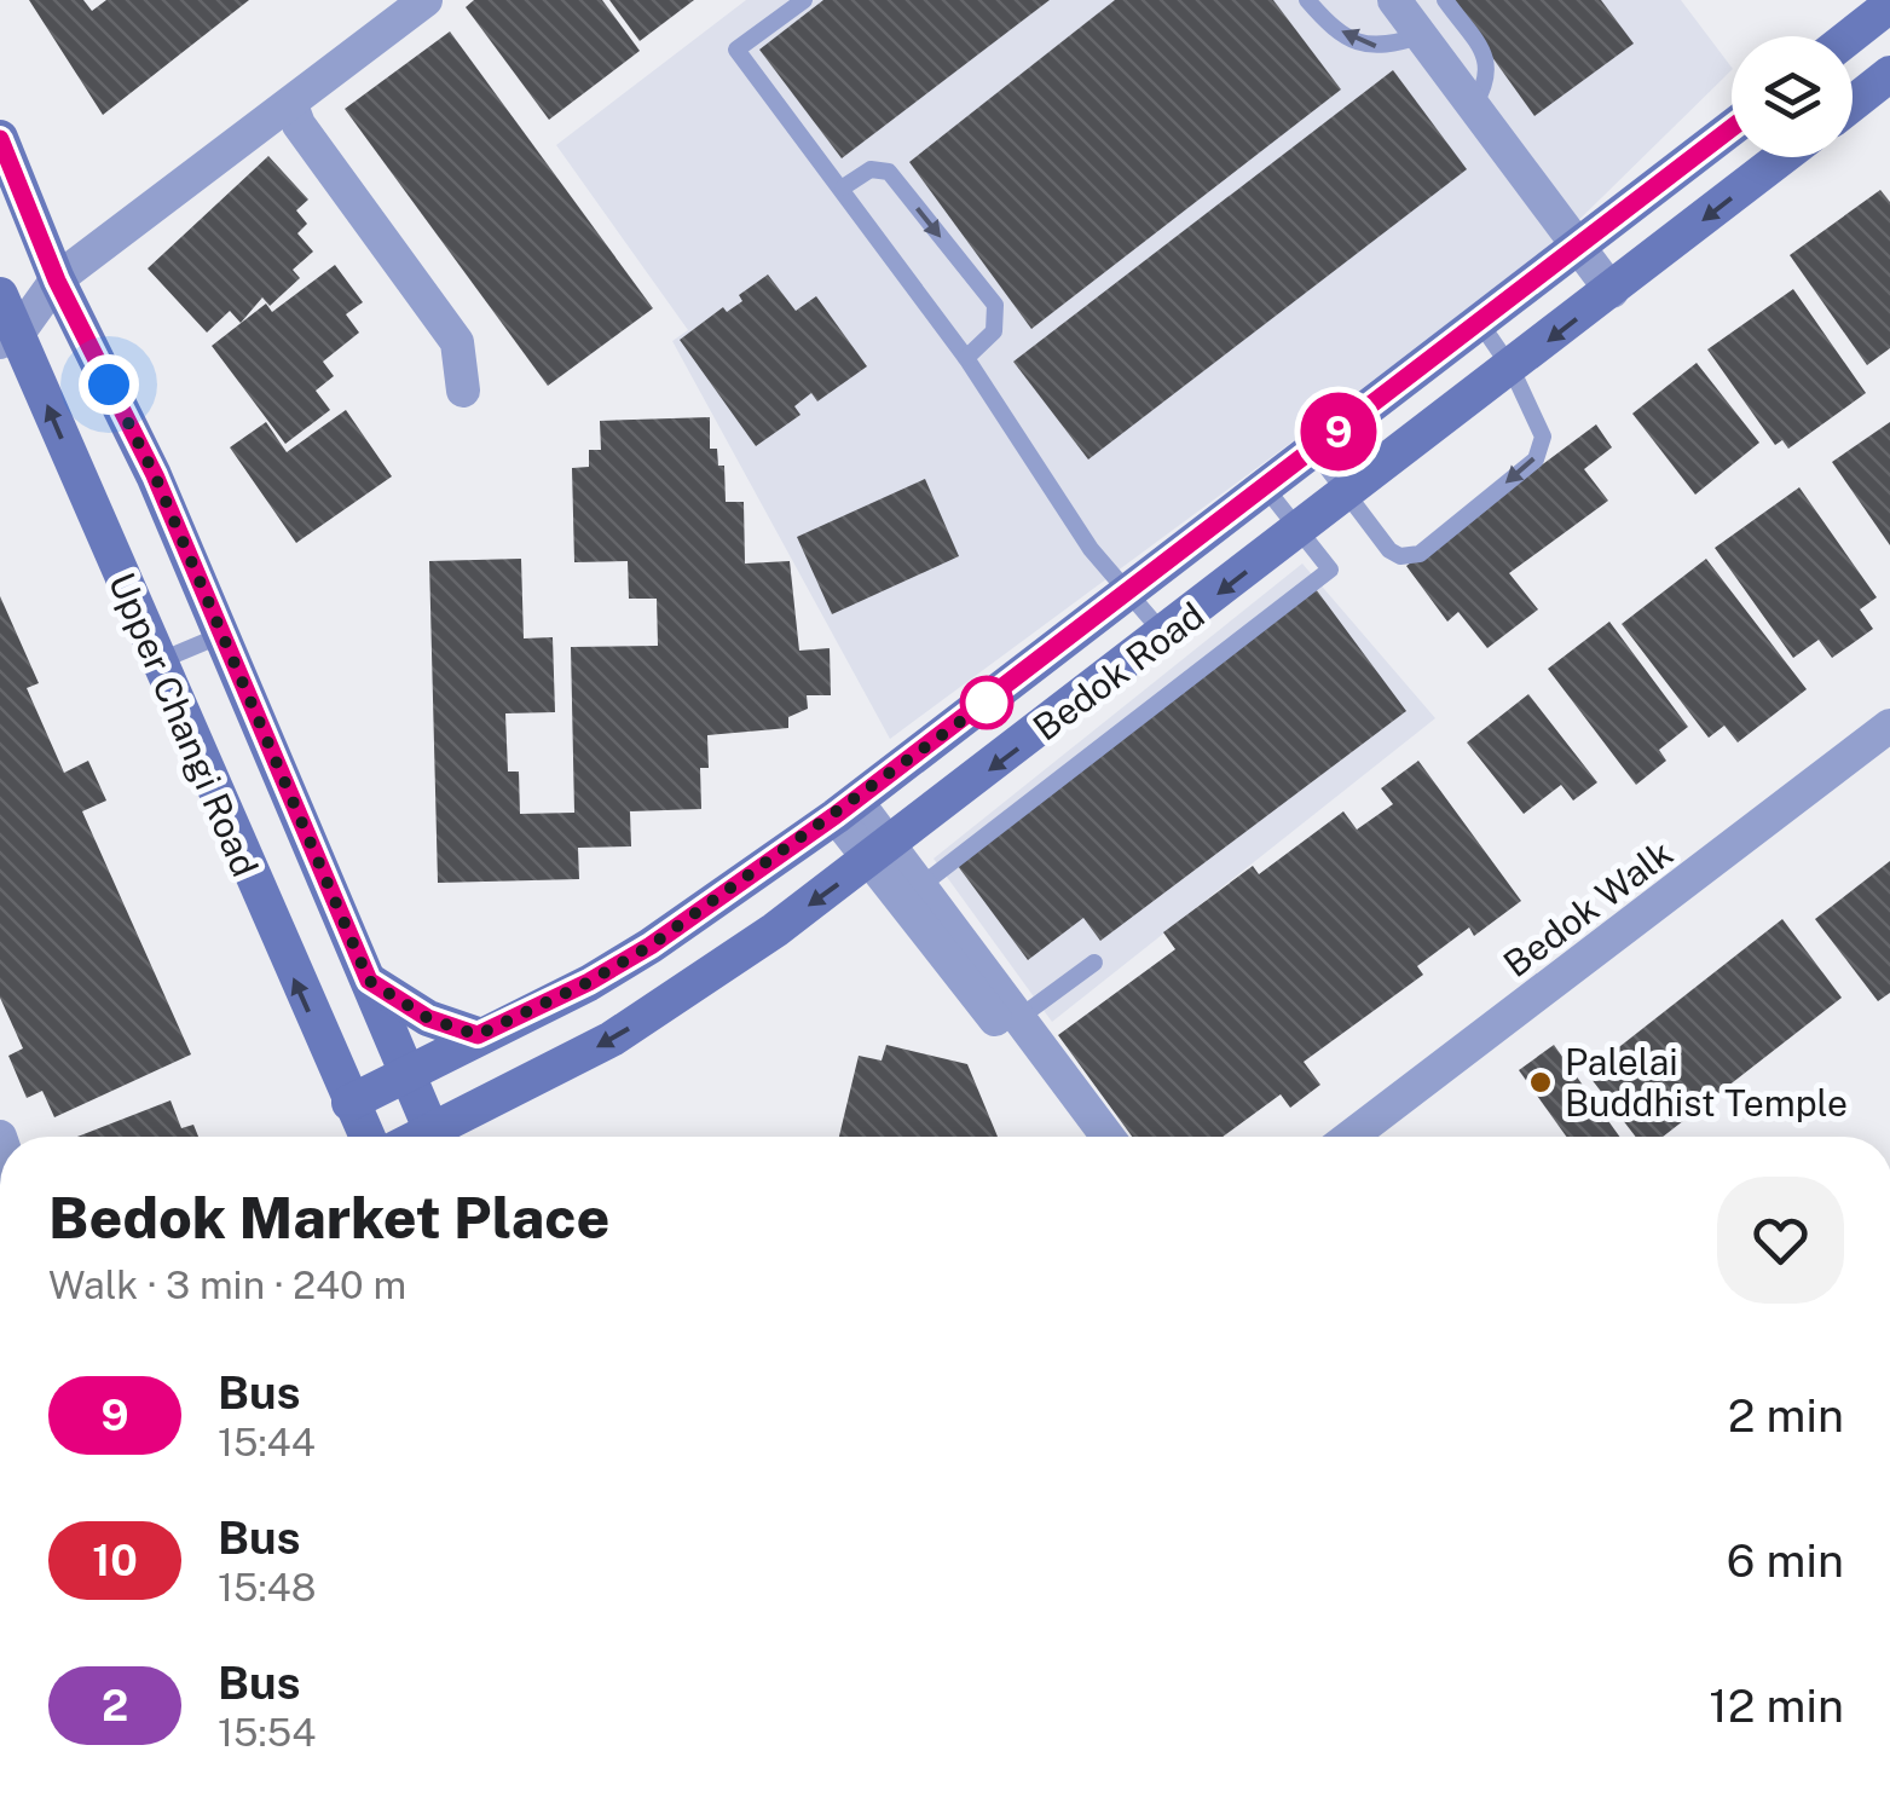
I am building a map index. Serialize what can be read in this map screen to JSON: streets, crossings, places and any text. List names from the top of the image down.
{
  "streets": {
    "street": ["Bedok Road", "Upper Changi Road", "Bedok Walk"]
  },
  "crossings": [
    ["Bedok Road", "Upper Changi Road"]
  ],
  "places": ["Palelai Buddhist Temple"],
  "lines": ["bus line 9"],
  "page": {
    "on_map": "9",
    "heading": ["Bedok Market Place", "Walk · 3 min · 240 m"],
    "list": [
      {
        "mark": "9",
        "name": "Bus",
        "note": "15:44",
        "value": "2 min"
      },
      {
        "mark": "10",
        "name": "Bus",
        "note": "15:48",
        "value": "6 min"
      },
      {
        "mark": "2",
        "name": "Bus",
        "note": "15:54",
        "value": "12 min"
      }
    ]
  }
}
